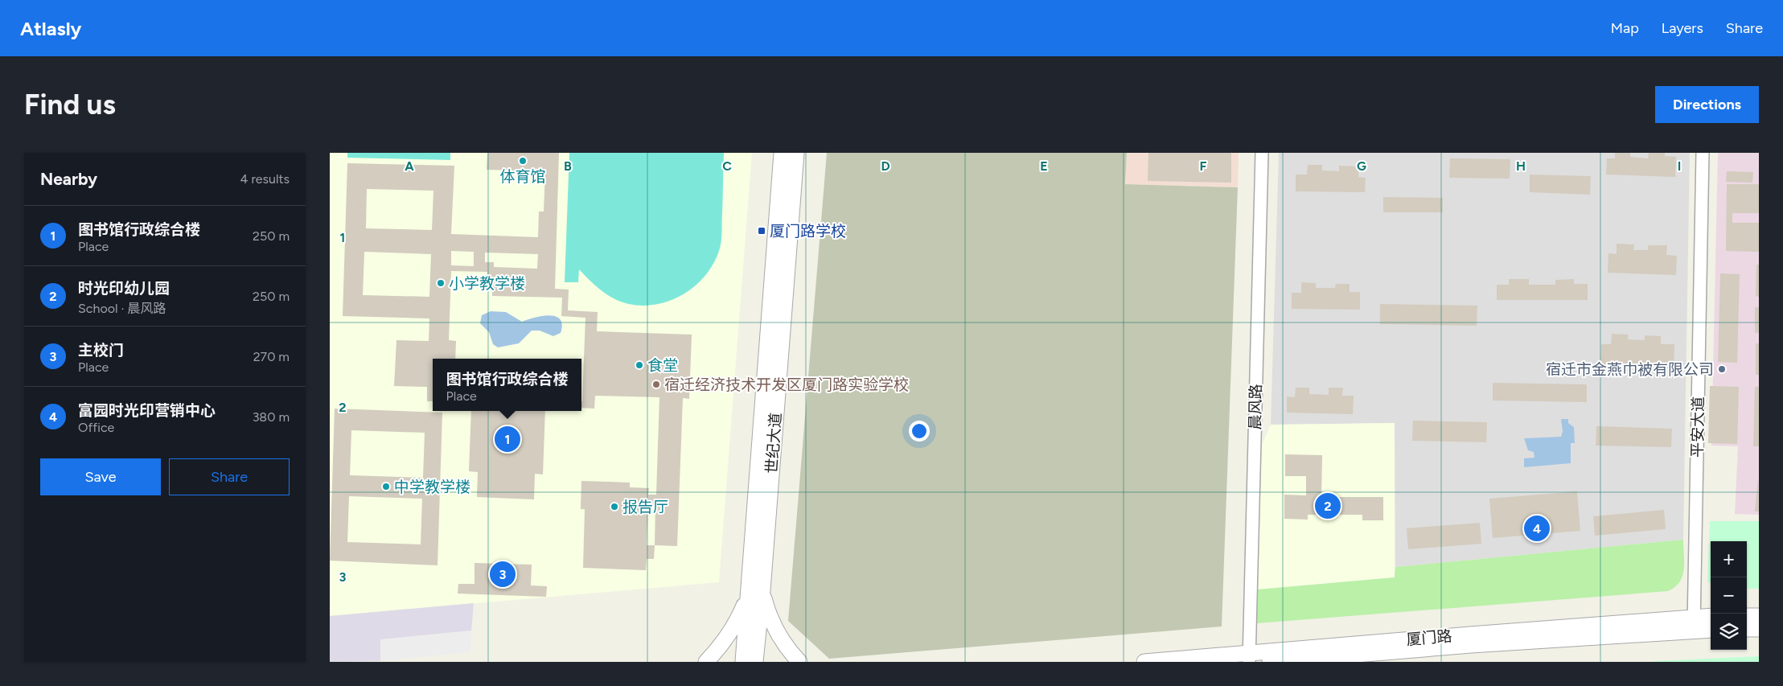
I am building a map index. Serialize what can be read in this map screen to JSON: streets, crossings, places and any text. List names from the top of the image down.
{
  "streets": {
    "street": [
      "晨风路",
      "平安大道",
      "世纪大道",
      "厦门路"
    ]
  },
  "crossings": [
    ["晨风路", "厦门路"],
    ["平安大道", "厦门路"]
  ],
  "places": {
    "other": [
      "体育馆",
      "小学教学楼",
      "食堂",
      "宿迁市金燕巾被有限公司",
      "宿迁经济技术开发区厦门路实验学校",
      "中学教学楼",
      "报告厅"
    ],
    "transit": ["厦门路学校"]
  },
  "page": {
    "header": "Atlasly",
    "nav": ["Map", "Layers", "Share"],
    "buttons": [
      "Directions",
      ["Save", "Share"]
    ],
    "title": "Find us",
    "heading": ["Nearby", "4 results"],
    "list": [
      {
        "mark": "1",
        "name": "图书馆行政综合楼",
        "note": "Place",
        "value": "250 m"
      },
      {
        "mark": "2",
        "name": "时光印幼儿园",
        "note": "School · 晨风路",
        "value": "250 m"
      },
      {
        "mark": "3",
        "name": "主校门",
        "note": "Place",
        "value": "270 m"
      },
      {
        "mark": "4",
        "name": "富园时光印营销中心",
        "note": "Office",
        "value": "380 m"
      }
    ],
    "popup": ["图书馆行政综合楼", "Place"],
    "pins": [
      "1",
      "2",
      "4",
      "3"
    ],
    "map_buttons": ["+", "−"]
  },
  "grid": {
    "columns": [
      "A",
      "B",
      "C",
      "D",
      "E",
      "F",
      "G",
      "H",
      "I"
    ],
    "rows": ["1", "2", "3"]
  }
}
